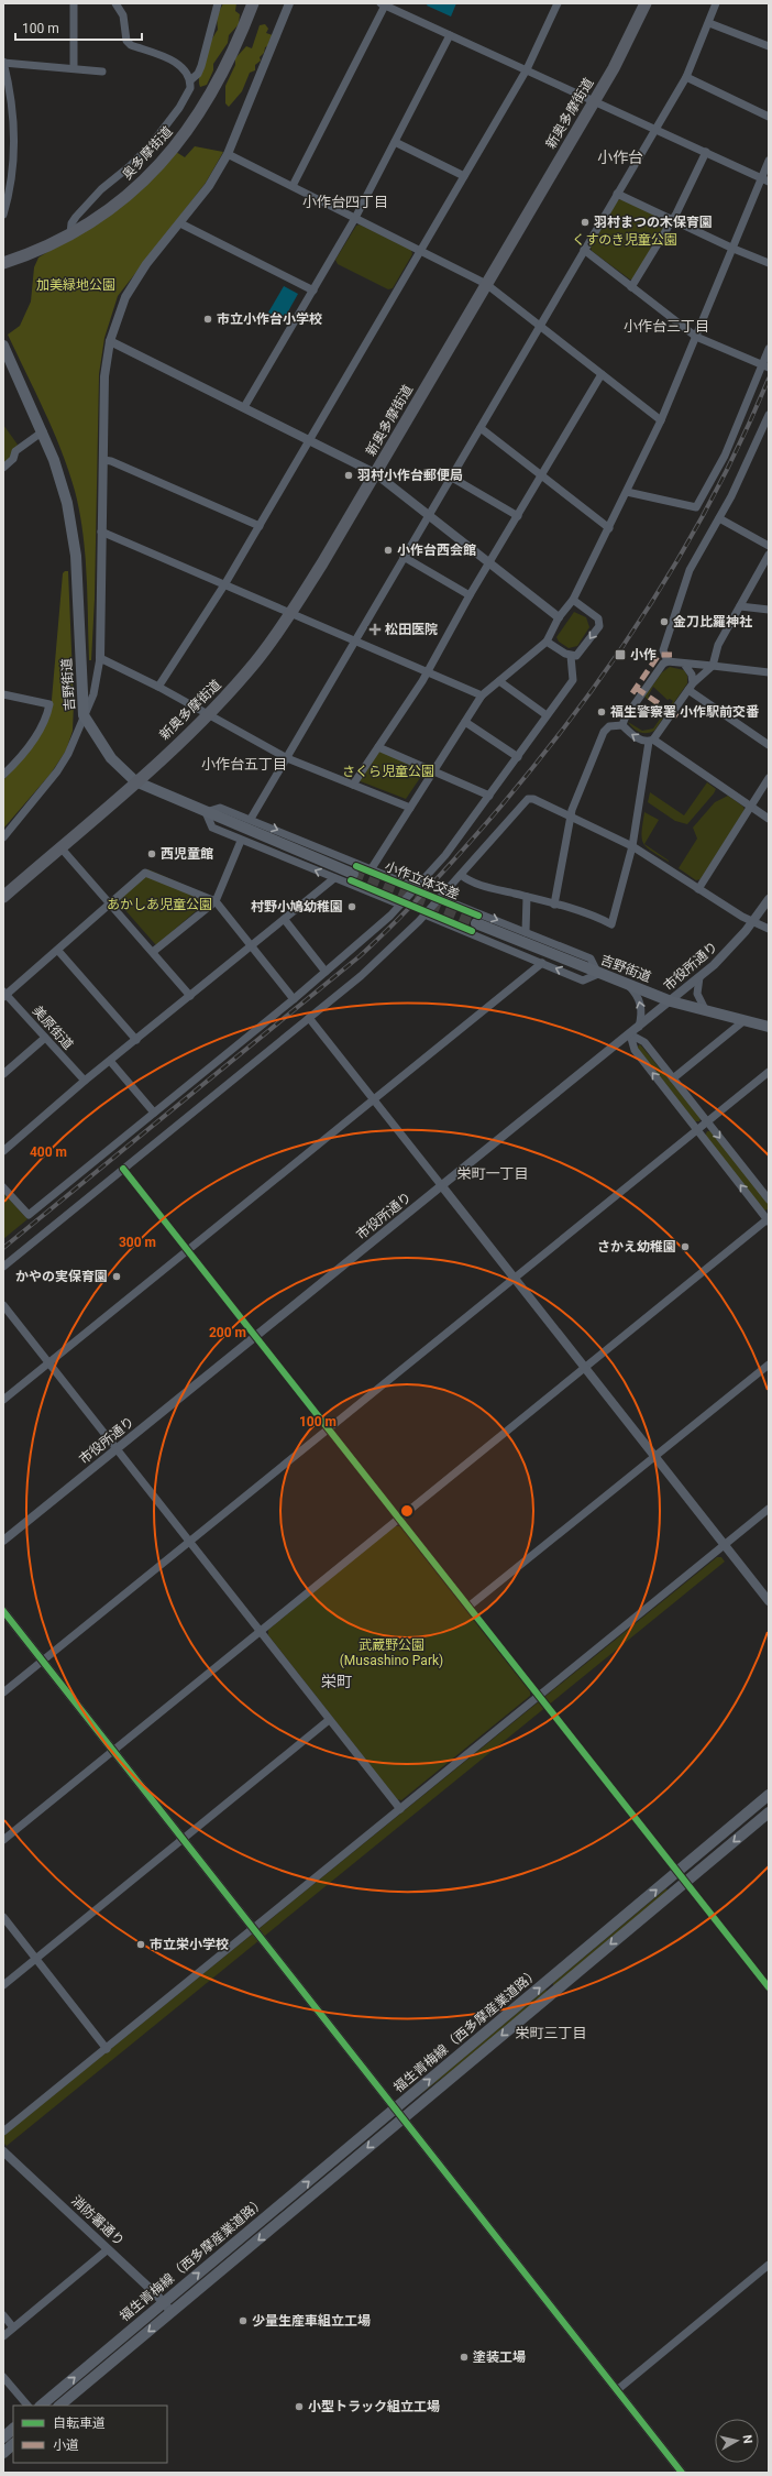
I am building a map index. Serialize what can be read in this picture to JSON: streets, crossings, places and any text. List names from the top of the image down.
{
  "streets": {
    "main road": [
      "新奥多摩街道",
      "奥多摩街道",
      "吉野街道",
      "福生青梅線（西多摩産業道路）"
    ],
    "street": ["市役所通り", "美原街道", "消防署通り"],
    "cycle path": ["小作立体交差"]
  },
  "crossings": [
    ["新奥多摩街道", "吉野街道"],
    ["吉野街道", "市役所通り"],
    ["福生青梅線（西多摩産業道路）", "消防署通り"]
  ],
  "districts": [
    "小作台",
    "小作台四丁目",
    "小作台三丁目",
    "小作台五丁目",
    "栄町一丁目",
    "栄町",
    "栄町三丁目"
  ],
  "parks": [
    "くすのき児童公園",
    "加美緑地公園",
    "さくら児童公園",
    "あかしあ児童公園",
    "武蔵野公園 (Musashino Park)"
  ],
  "places": {
    "other": [
      "羽村まつの木保育園",
      "市立小作台小学校",
      "羽村小作台郵便局",
      "小作台西会館",
      "金刀比羅神社",
      "福生警察署 小作駅前交番",
      "西児童館",
      "村野小鳩幼稚園",
      "さかえ幼稚園",
      "かやの実保育園",
      "市立栄小学校",
      "少量生産車組立工場",
      "塗装工場",
      "小型トラック組立工場"
    ],
    "health": ["松田医院"],
    "transit": ["小作"]
  },
  "legend": ["自転車道", "小道"],
  "scale_bar": "100 m",
  "north": "right",
  "rings": [
    "400 m",
    "300 m",
    "200 m",
    "100 m"
  ]
}
